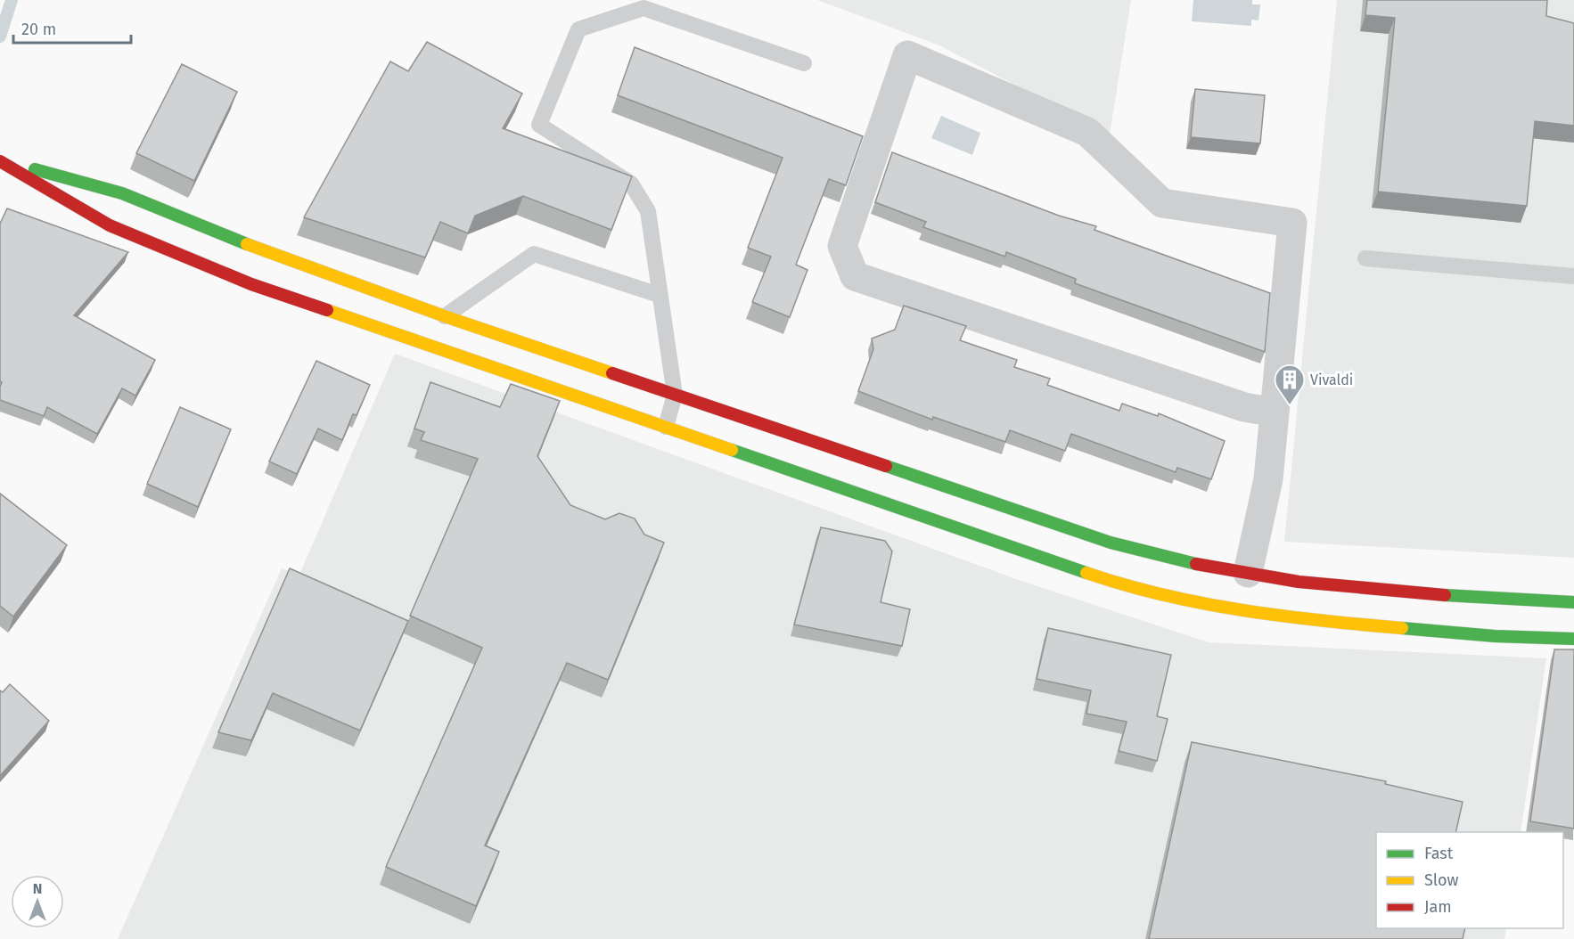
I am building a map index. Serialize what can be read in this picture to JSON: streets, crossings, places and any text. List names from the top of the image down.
{
  "places": {
    "building": ["Vivaldi"]
  },
  "legend": ["Fast", "Slow", "Jam"],
  "scale_bar": "20 m",
  "north": "top"
}
